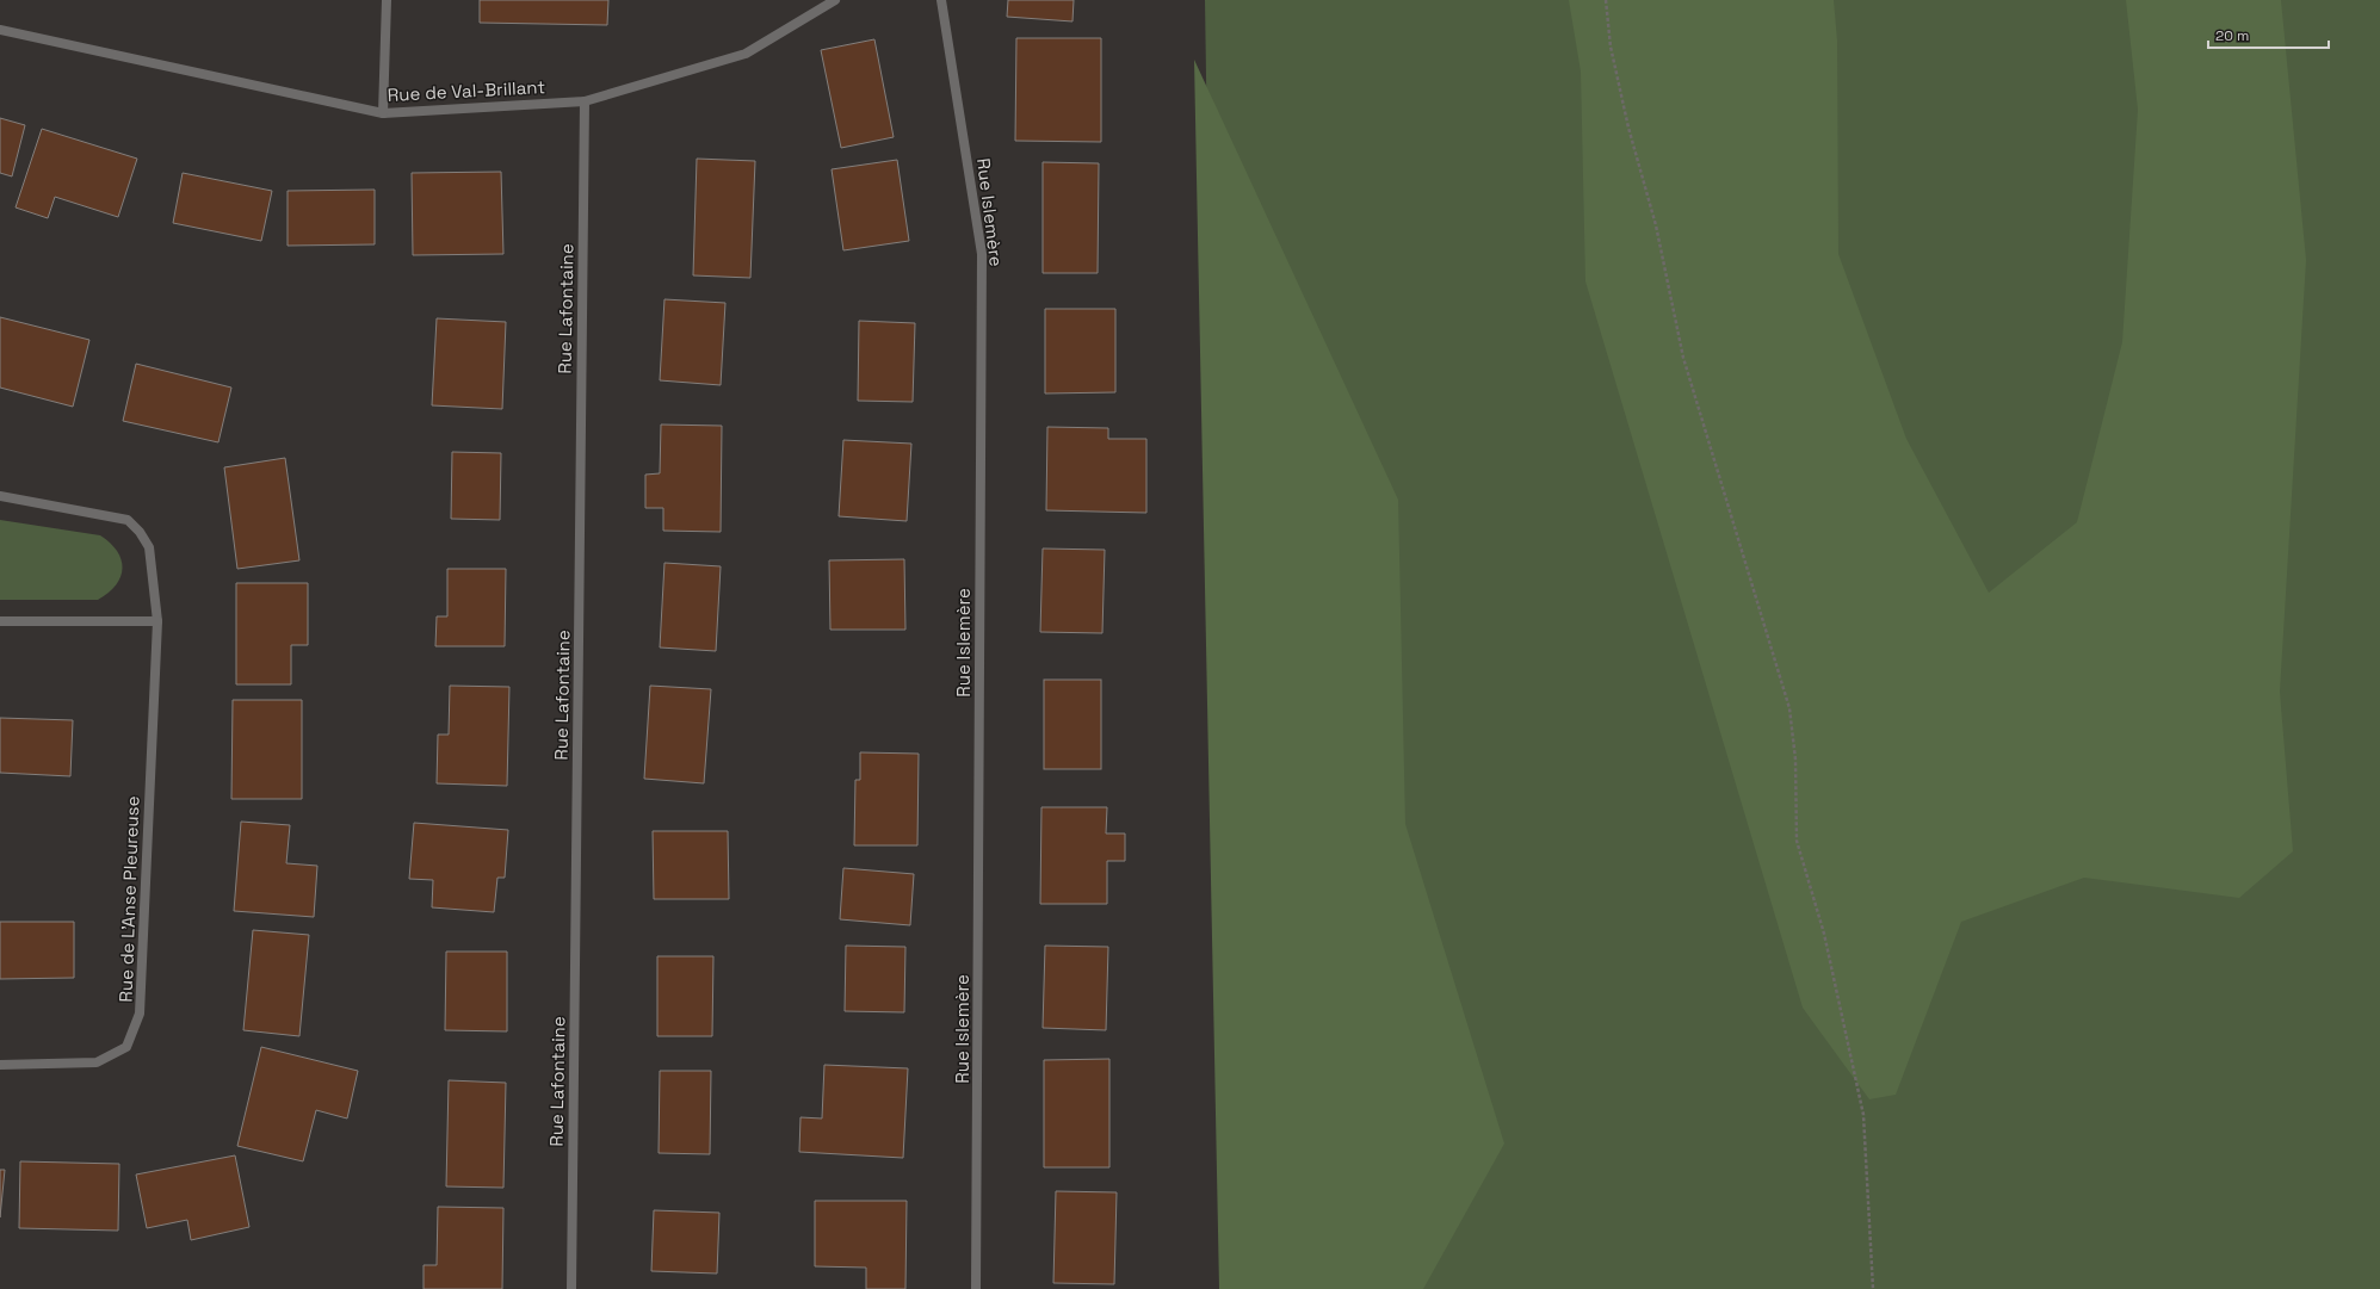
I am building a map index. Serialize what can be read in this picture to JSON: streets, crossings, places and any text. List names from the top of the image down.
{
  "streets": {
    "street": [
      "Rue de Val-Brillant",
      "Rue Islemère",
      "Rue Lafontaine",
      "Rue de L'Anse Pleureuse"
    ]
  },
  "crossings": [
    ["Rue de Val-Brillant", "Rue Lafontaine"]
  ],
  "scale_bar": "20 m"
}
